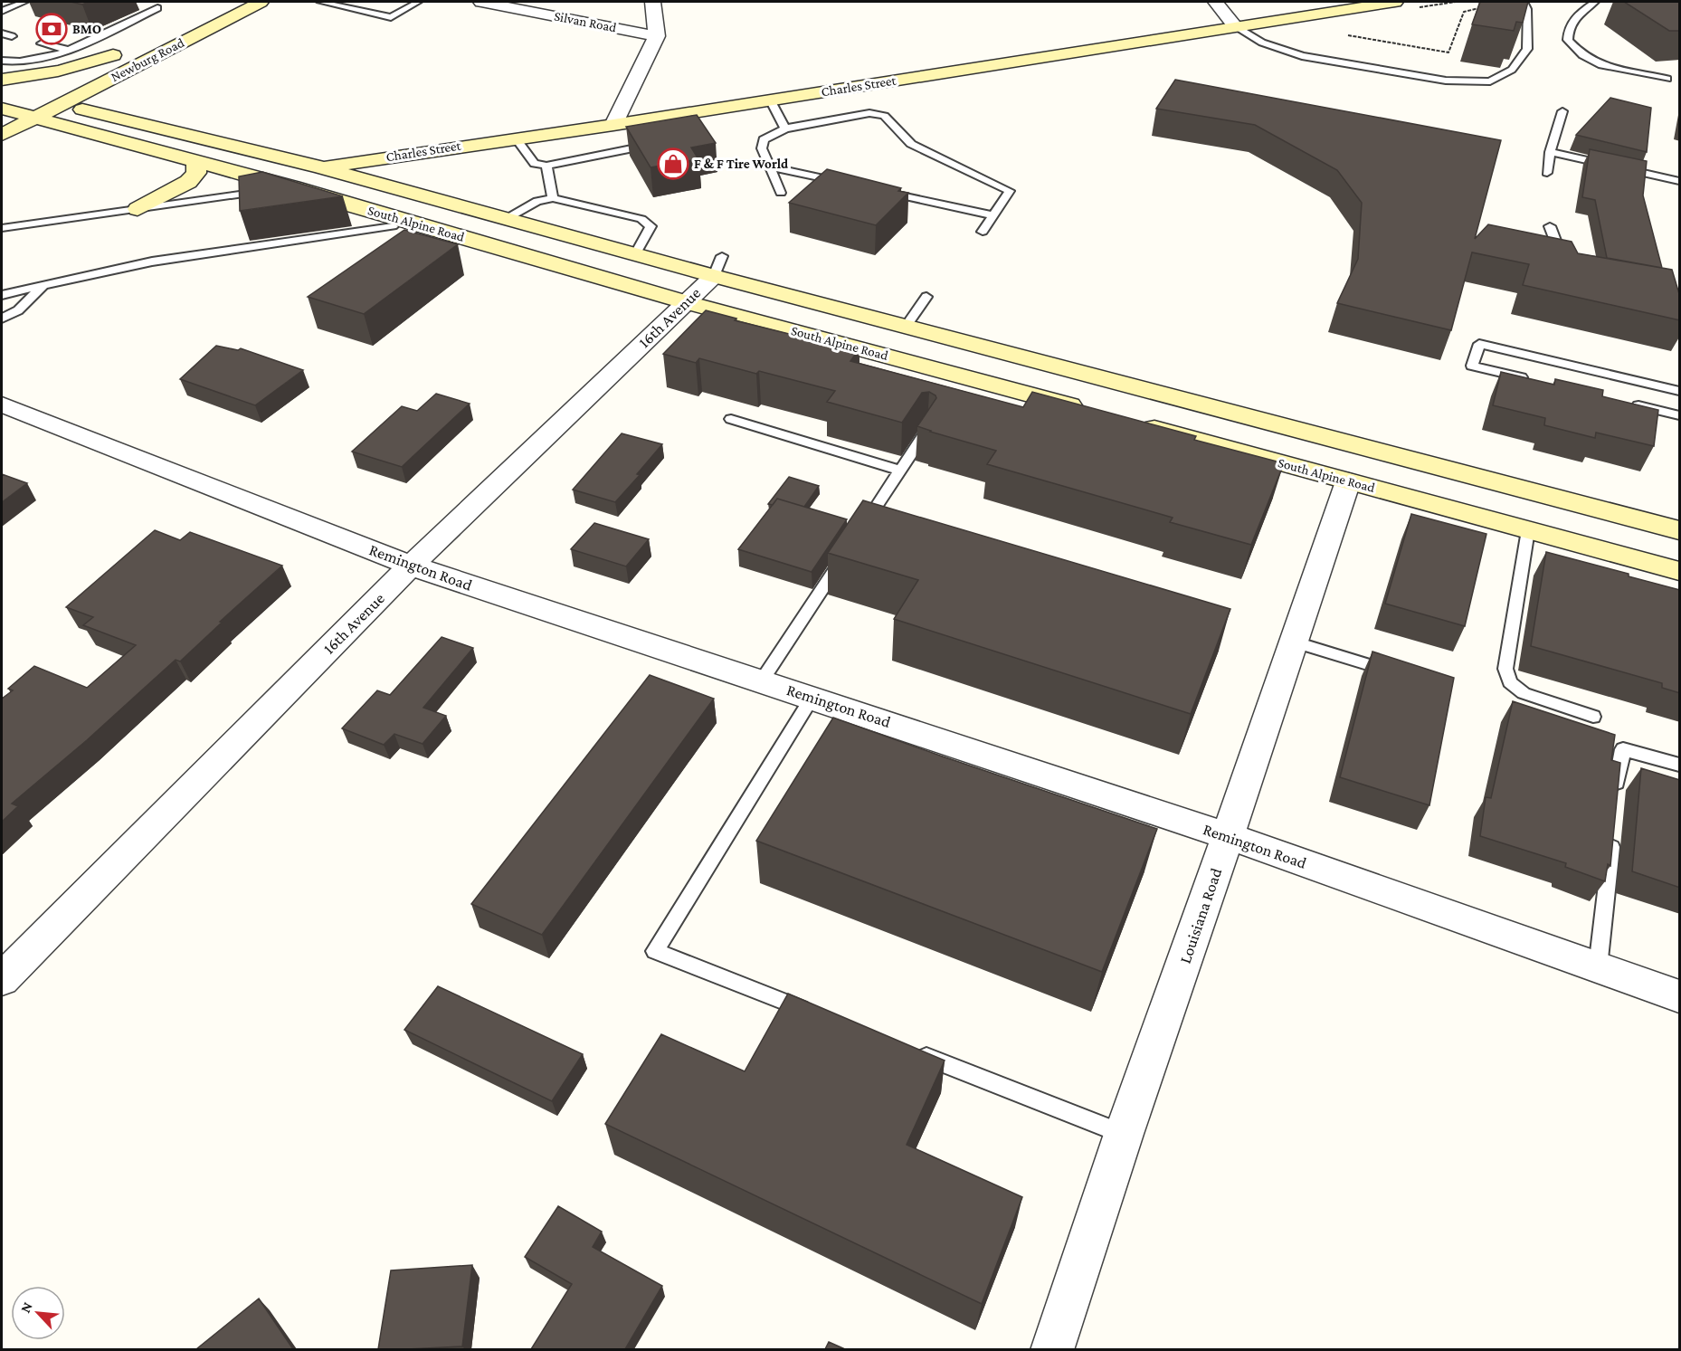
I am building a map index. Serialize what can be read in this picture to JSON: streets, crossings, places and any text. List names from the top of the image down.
{
  "streets": {
    "main road": ["Newburg Road", "Charles Street", "South Alpine Road"],
    "street": [
      "Silvan Road",
      "16th Avenue",
      "Remington Road",
      "Louisiana Road"
    ]
  },
  "crossings": [
    ["Newburg Road", "South Alpine Road"],
    ["Charles Street", "South Alpine Road"],
    ["South Alpine Road", "16th Avenue"],
    ["South Alpine Road", "Louisiana Road"],
    ["16th Avenue", "Remington Road"],
    ["Remington Road", "Louisiana Road"]
  ],
  "places": {
    "bank": ["BMO"],
    "shop": ["F & F Tire World"]
  },
  "north": "top left"
}
